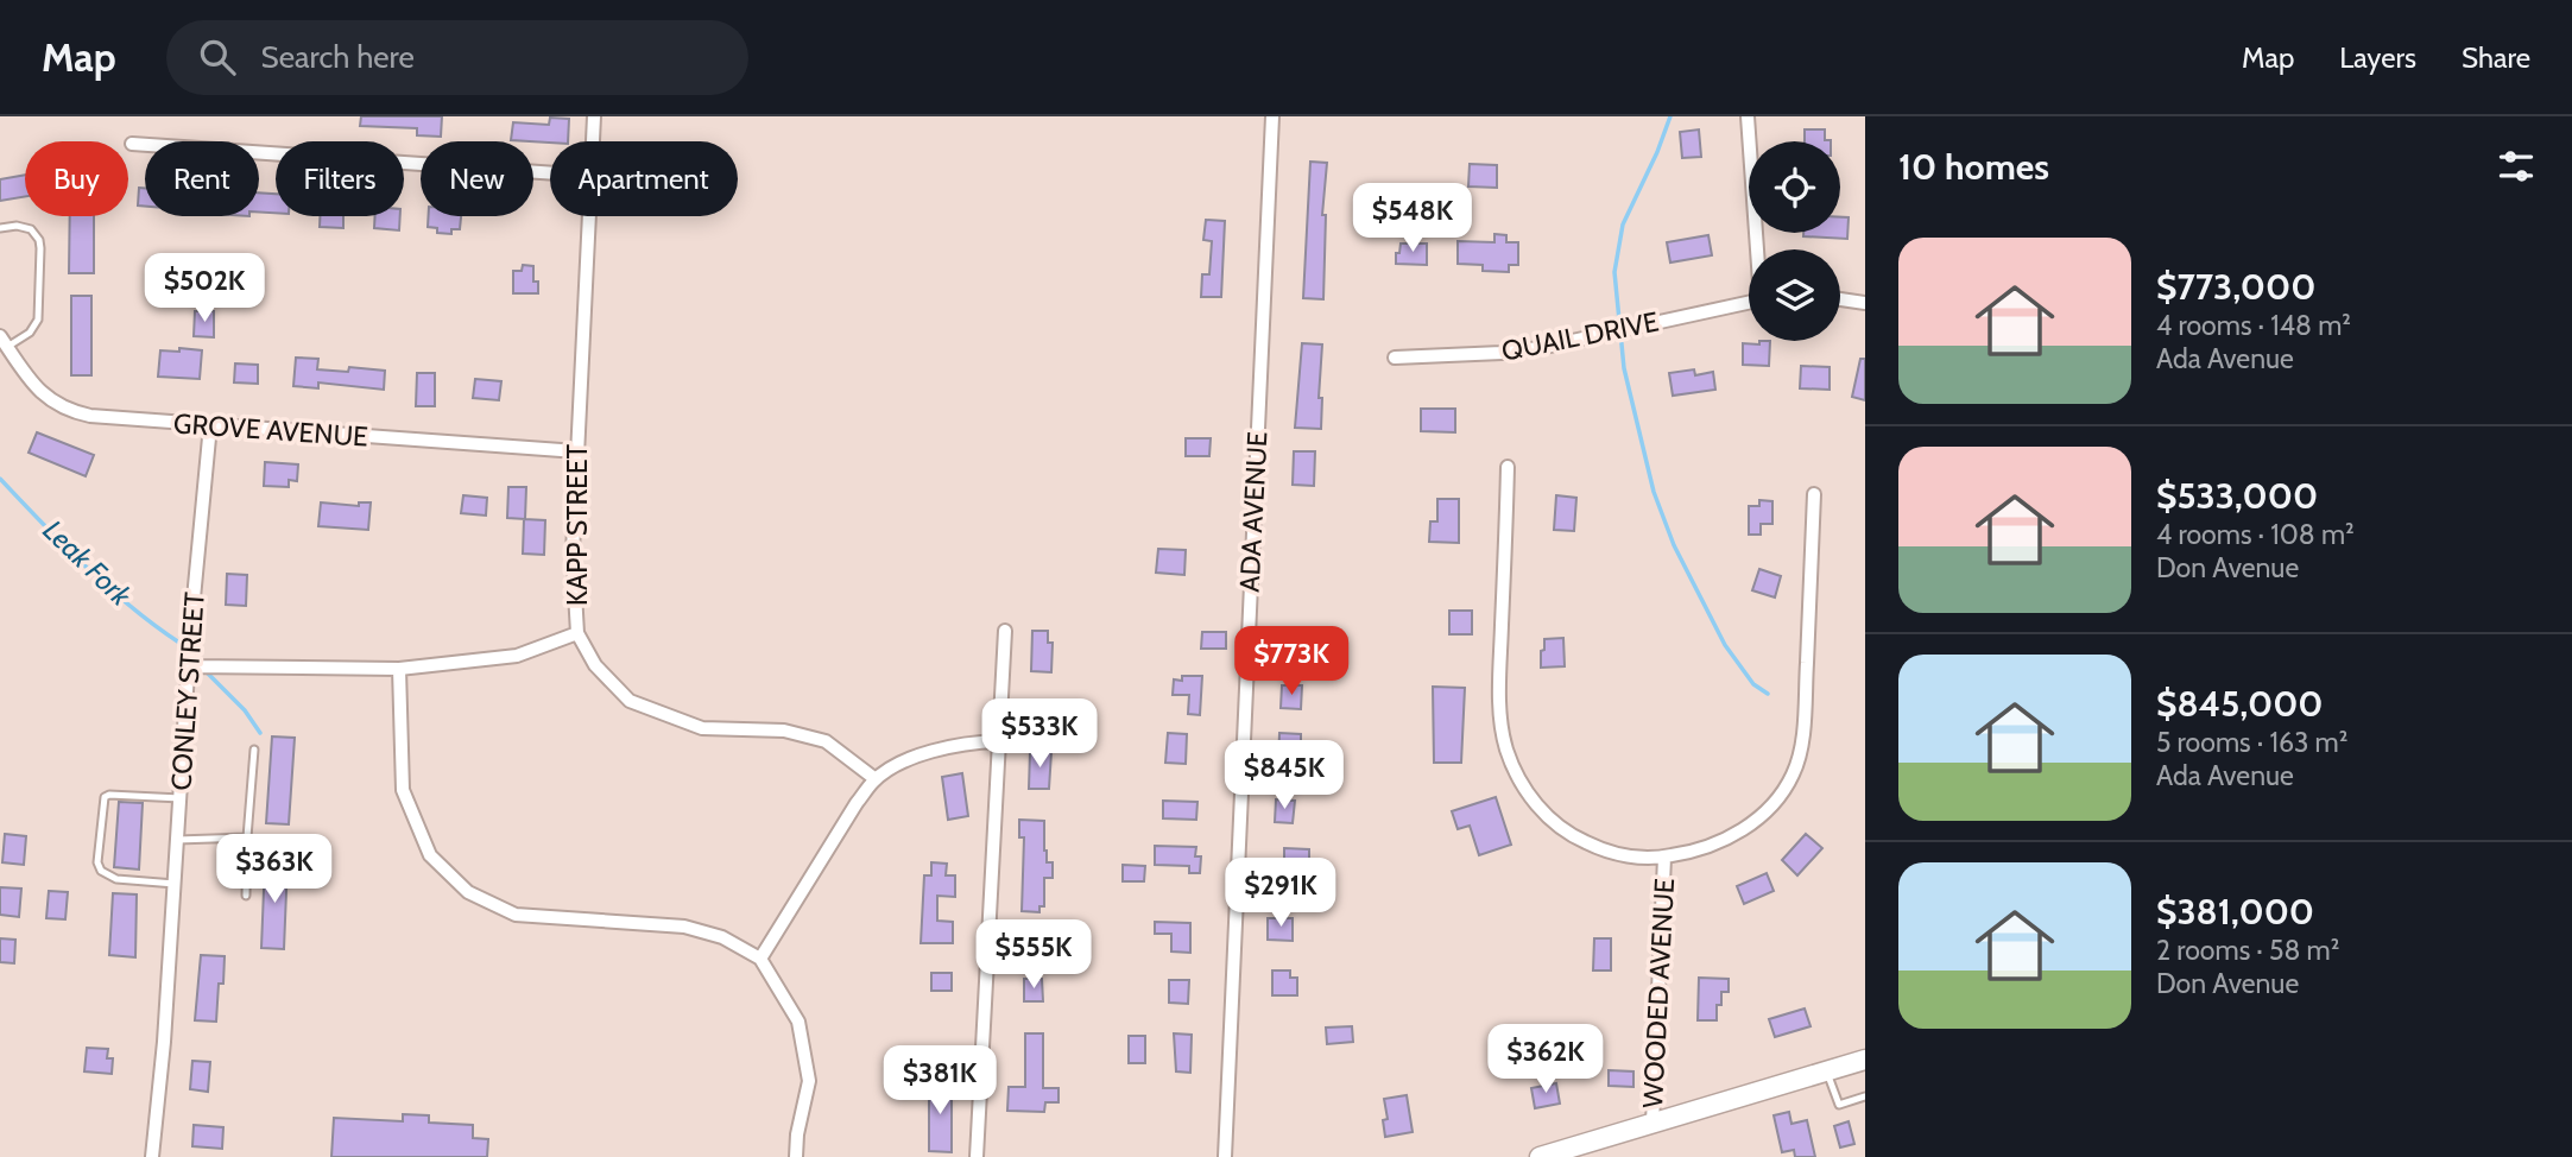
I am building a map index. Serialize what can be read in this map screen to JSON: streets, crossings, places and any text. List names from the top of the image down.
{
  "streets": {
    "street": [
      "QUAIL DRIVE",
      "GROVE AVENUE",
      "ADA AVENUE",
      "KAPP STREET",
      "CONLEY STREET",
      "WOODED AVENUE"
    ]
  },
  "crossings": [
    ["GROVE AVENUE", "KAPP STREET"],
    ["GROVE AVENUE", "CONLEY STREET"]
  ],
  "water": ["Leak Fork"],
  "page": {
    "header": "Map",
    "search": "Search here",
    "nav": ["Map", "Layers", "Share"],
    "heading": "10 homes",
    "chip": [
      "Buy",
      "Rent",
      "Filters",
      "New",
      "Apartment"
    ],
    "price": [
      "$548K",
      "$502K",
      "$773K",
      "$533K",
      "$845K",
      "$363K",
      "$291K",
      "$555K",
      "$362K",
      "$381K"
    ],
    "list": [
      {
        "name": "$773,000",
        "note": "4 rooms · 148 m² · Ada Avenue"
      },
      {
        "name": "$533,000",
        "note": "4 rooms · 108 m² · Don Avenue"
      },
      {
        "name": "$845,000",
        "note": "5 rooms · 163 m² · Ada Avenue"
      },
      {
        "name": "$381,000",
        "note": "2 rooms · 58 m² · Don Avenue"
      }
    ]
  }
}
